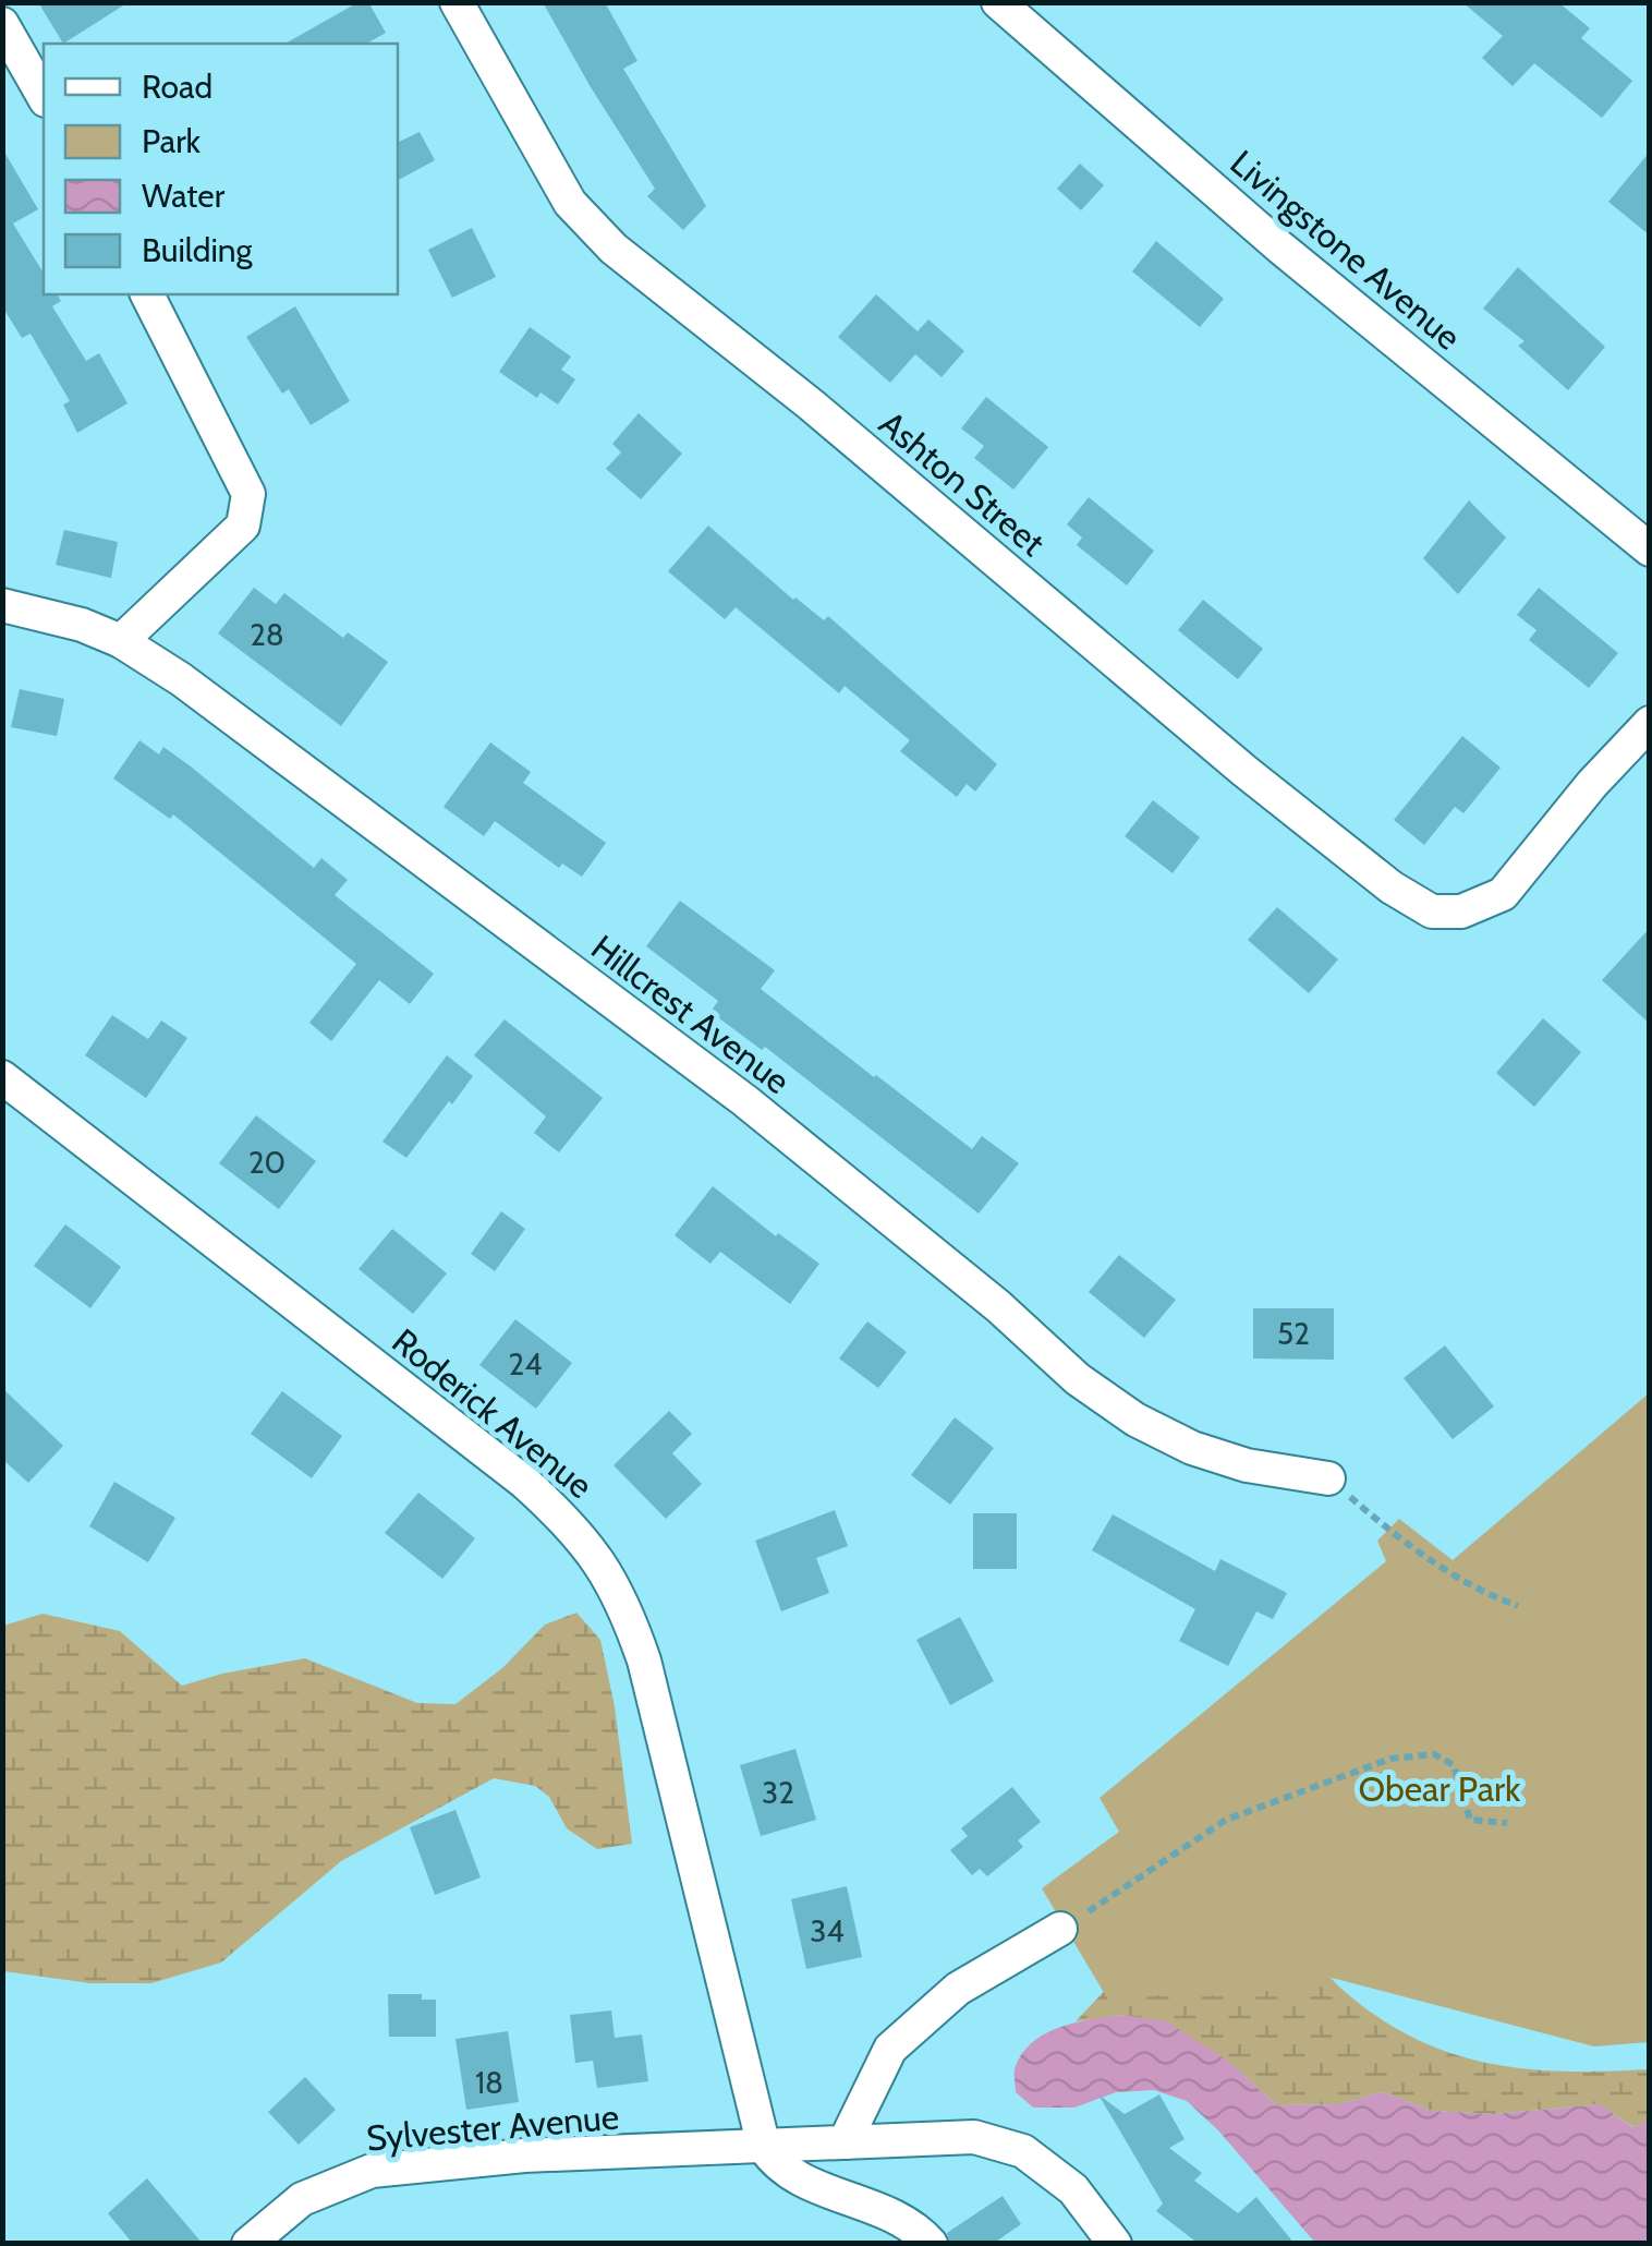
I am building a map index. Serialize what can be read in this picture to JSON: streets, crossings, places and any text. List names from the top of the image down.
{
  "streets": {
    "street": [
      "Livingstone Avenue",
      "Ashton Street",
      "Hillcrest Avenue",
      "Roderick Avenue",
      "Sylvester Avenue"
    ]
  },
  "crossings": [
    ["Roderick Avenue", "Sylvester Avenue"]
  ],
  "parks": ["Obear Park"],
  "house_numbers": [
    "28",
    "20",
    "52",
    "24",
    "32",
    "34",
    "18"
  ],
  "legend": [
    "Road",
    "Park",
    "Water",
    "Building"
  ]
}
